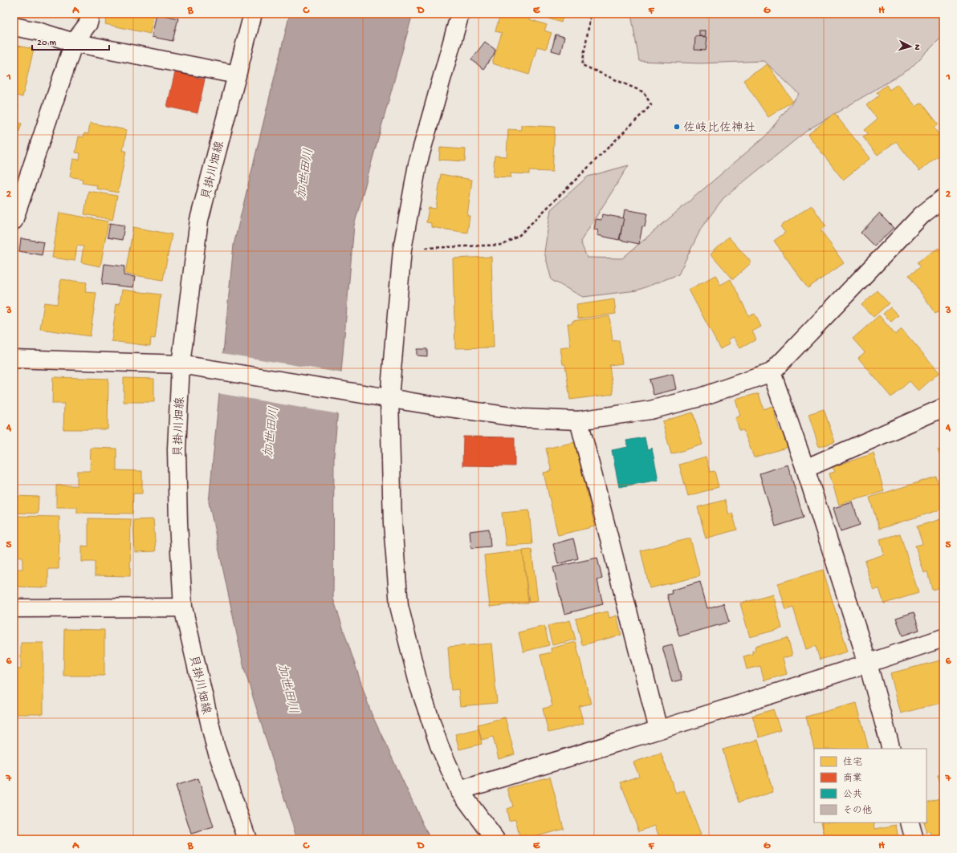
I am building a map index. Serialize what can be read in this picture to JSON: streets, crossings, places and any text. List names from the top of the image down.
{
  "streets": {
    "street": ["貝掛川畑線"]
  },
  "water": ["加世田川"],
  "places": ["佐岐比佐神社"],
  "legend": [
    "住宅",
    "商業",
    "公共",
    "その他"
  ],
  "scale_bar": "20 m",
  "north": "right",
  "grid": {
    "columns": [
      "A",
      "B",
      "C",
      "D",
      "E",
      "F",
      "G",
      "H"
    ],
    "rows": [
      "1",
      "2",
      "3",
      "4",
      "5",
      "6",
      "7"
    ]
  }
}
